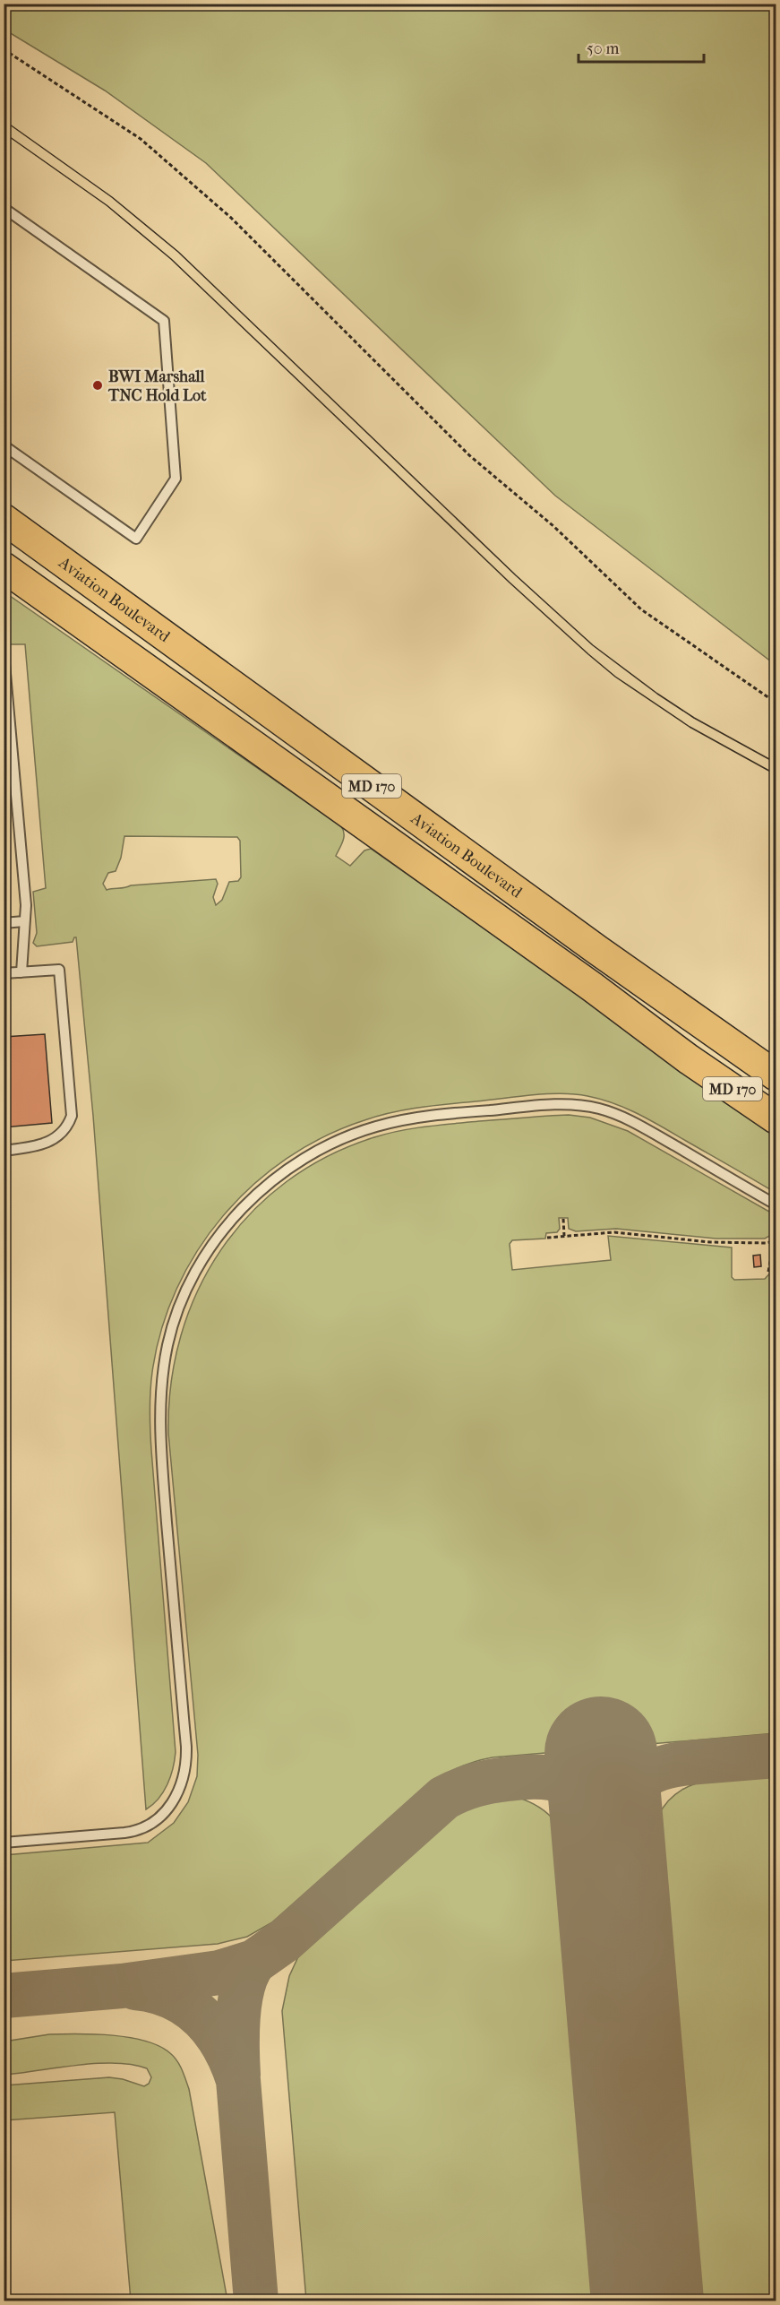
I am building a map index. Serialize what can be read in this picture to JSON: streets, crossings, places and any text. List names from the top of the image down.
{
  "streets": {
    "main road": ["Aviation Boulevard", "MD 170"]
  },
  "places": ["BWI Marshall TNC Hold Lot"],
  "scale_bar": "50 m"
}
